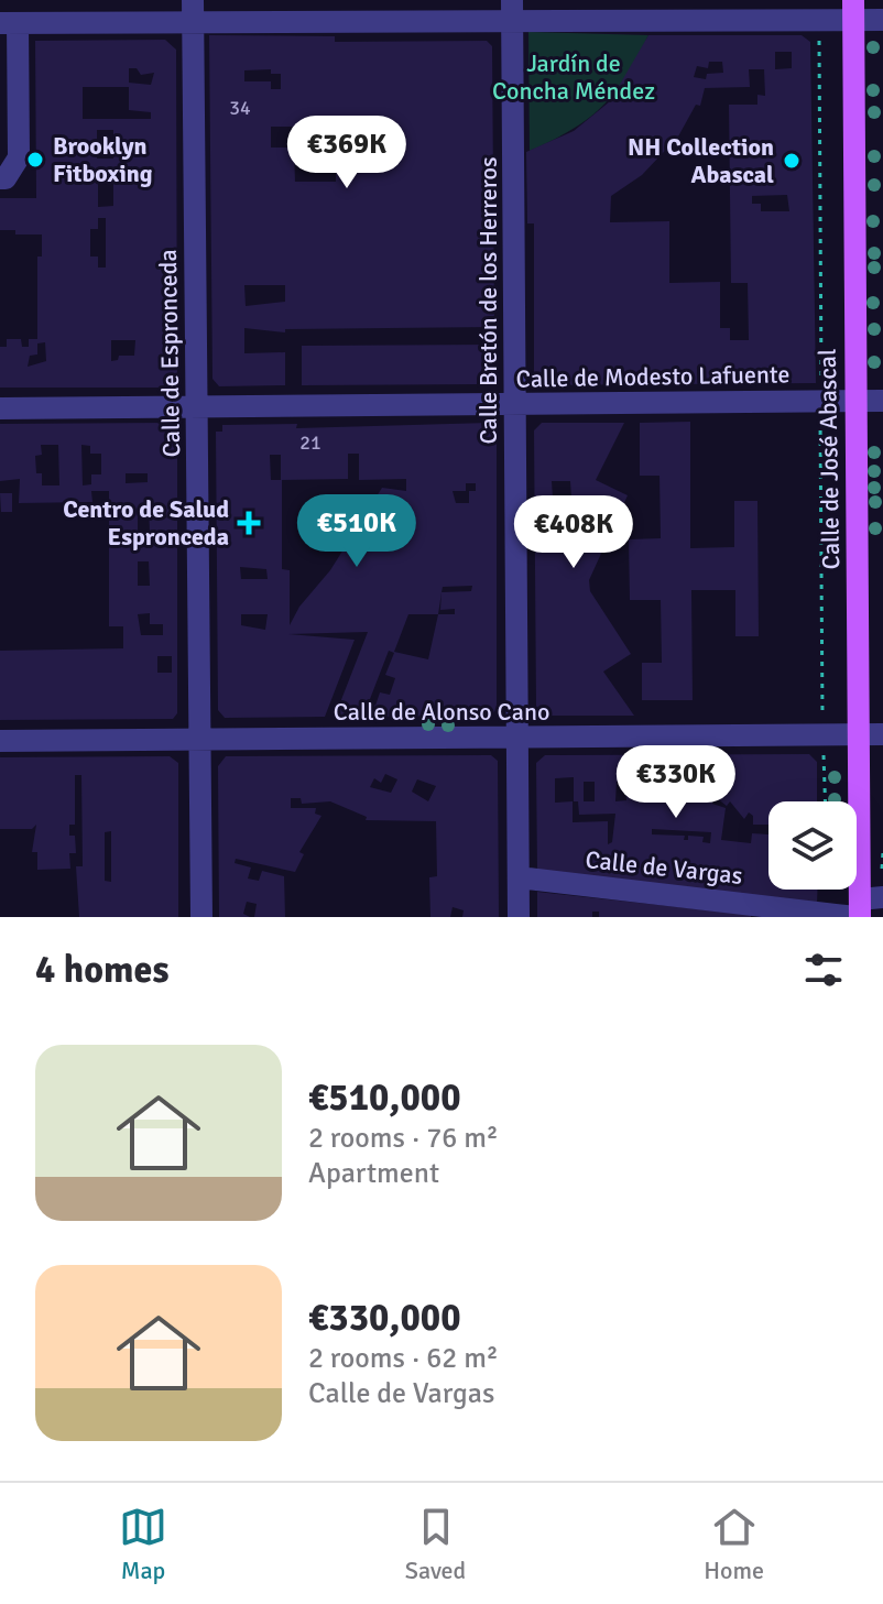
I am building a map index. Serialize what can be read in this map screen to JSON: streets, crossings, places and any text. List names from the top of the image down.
{
  "streets": {
    "main road": ["Calle de José Abascal"],
    "street": [
      "Calle Bretón de los Herreros",
      "Calle de Espronceda",
      "Calle de Modesto Lafuente",
      "Calle de Alonso Cano",
      "Calle de Vargas"
    ]
  },
  "crossings": [
    ["Calle Bretón de los Herreros", "Calle de Modesto Lafuente"],
    ["Calle Bretón de los Herreros", "Calle de Alonso Cano"],
    ["Calle Bretón de los Herreros", "Calle de Vargas"],
    ["Calle de Espronceda", "Calle de Modesto Lafuente"],
    ["Calle de Espronceda", "Calle de Alonso Cano"],
    ["Calle de Modesto Lafuente", "Calle de José Abascal"],
    ["Calle de José Abascal", "Calle de Alonso Cano"],
    ["Calle de José Abascal", "Calle de Vargas"]
  ],
  "parks": ["Jardín de Concha Méndez"],
  "places": {
    "other": ["Brooklyn Fitboxing", "NH Collection Abascal"],
    "health": ["Centro de Salud Espronceda"]
  },
  "house_numbers": ["34", "21"],
  "page": {
    "price": [
      "€369K",
      "€510K",
      "€408K",
      "€330K"
    ],
    "heading": "4 homes",
    "list": [
      {
        "name": "€510,000",
        "note": "2 rooms · 76 m² · Apartment"
      },
      {
        "name": "€330,000",
        "note": "2 rooms · 62 m² · Calle de Vargas"
      }
    ],
    "tabs": ["Map", "Saved", "Home"]
  }
}
